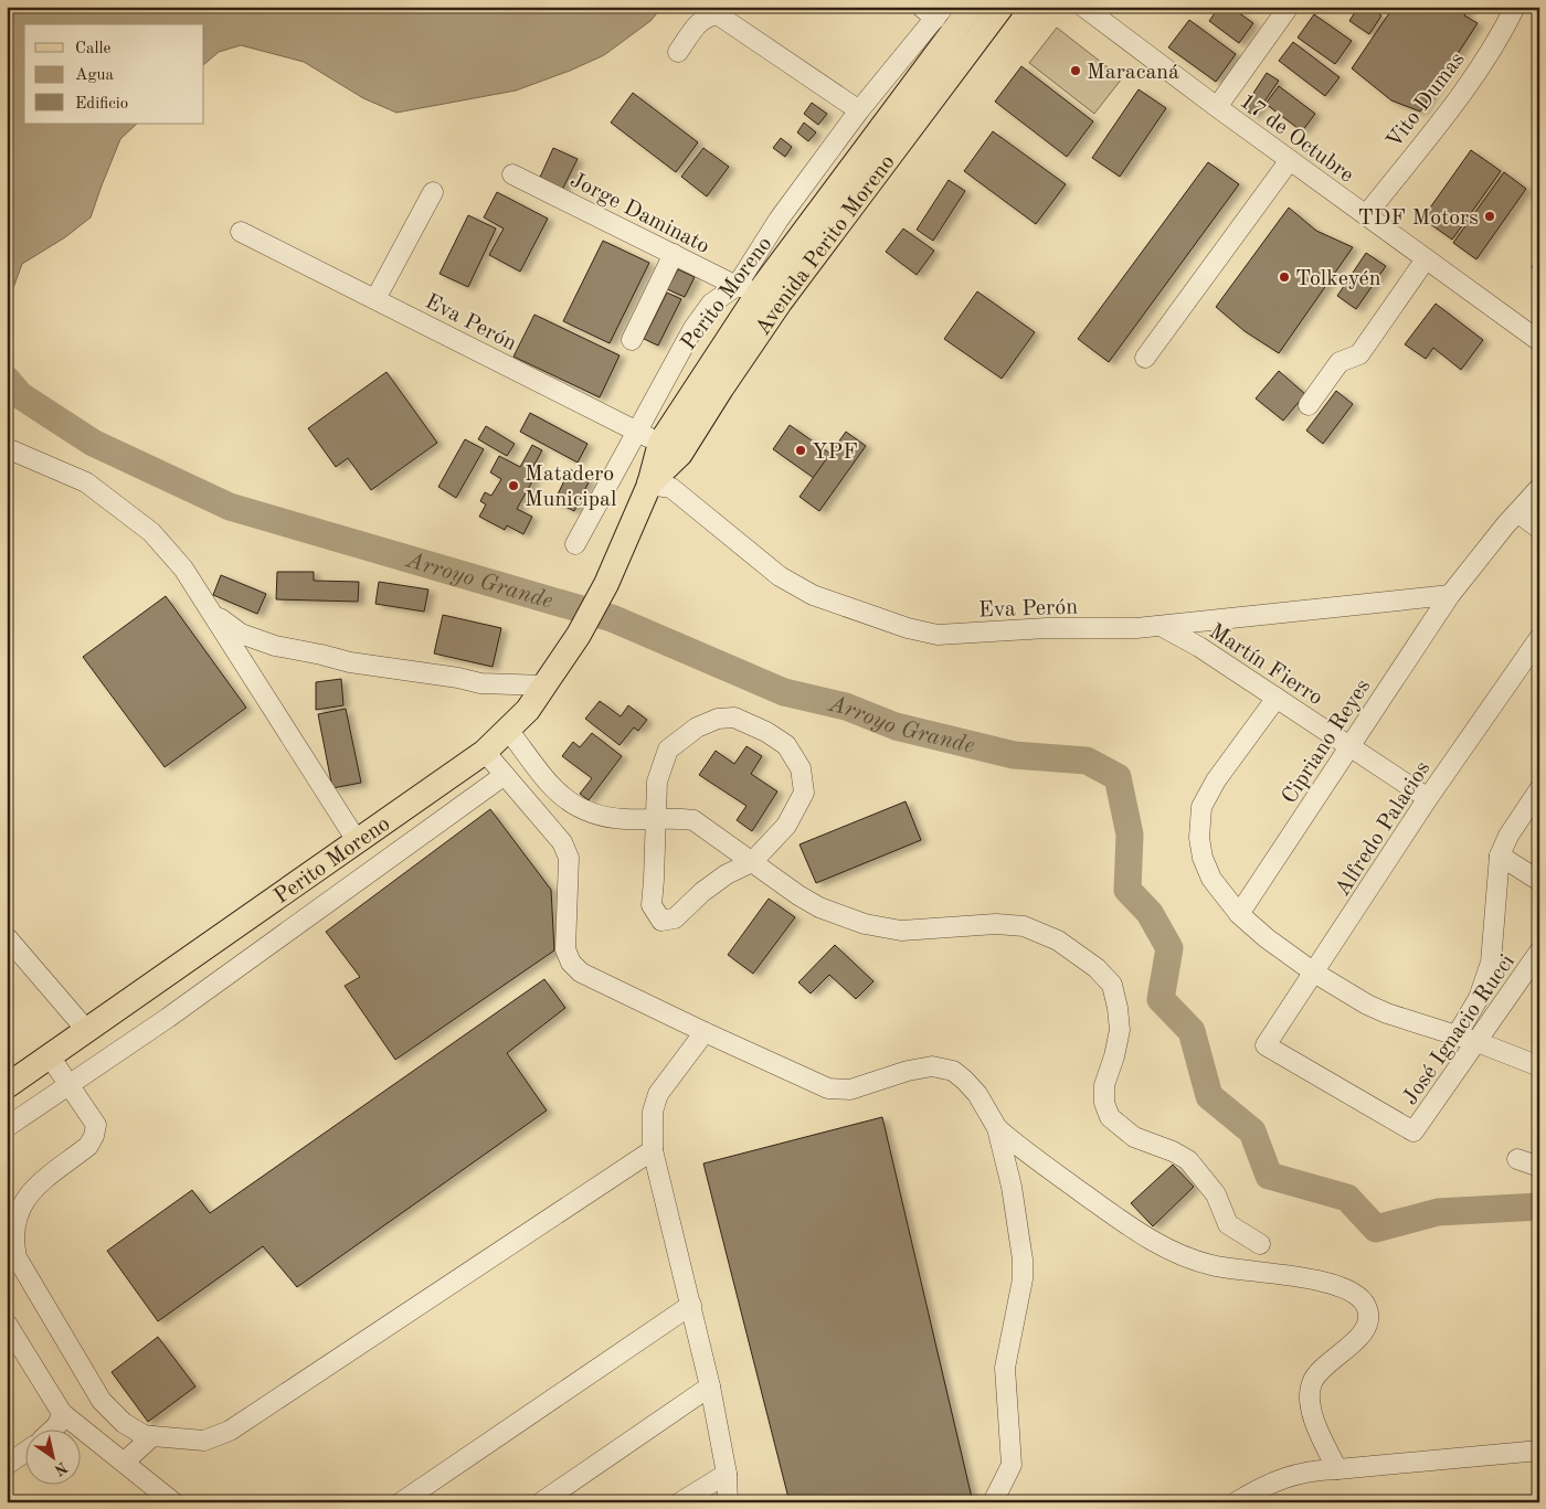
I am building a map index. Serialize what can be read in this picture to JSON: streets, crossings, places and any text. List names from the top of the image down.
{
  "streets": {
    "main road": ["Avenida Perito Moreno", "Perito Moreno"],
    "street": [
      "Vito Dumas",
      "17 de Octubre",
      "Jorge Daminato",
      "Eva Perón",
      "Martín Fierro",
      "Cipriano Reyes",
      "Alfredo Palacios",
      "José Ignacio Rucci"
    ]
  },
  "crossings": [
    ["Vito Dumas", "17 de Octubre"],
    ["Jorge Daminato", "Avenida Perito Moreno"],
    ["Jorge Daminato", "Perito Moreno"],
    ["Avenida Perito Moreno", "Perito Moreno"],
    ["Avenida Perito Moreno", "Eva Perón"],
    ["Perito Moreno", "Eva Perón"],
    ["Eva Perón", "Martín Fierro"],
    ["Eva Perón", "Cipriano Reyes"],
    ["Martín Fierro", "Cipriano Reyes"],
    ["Martín Fierro", "Alfredo Palacios"],
    ["Alfredo Palacios", "José Ignacio Rucci"]
  ],
  "water": ["Arroyo Grande"],
  "places": [
    "Maracaná",
    "TDF Motors",
    "Tolkeyén",
    "YPF",
    "Matadero Municipal"
  ],
  "legend": ["Calle", "Agua", "Edificio"],
  "north": "bottom right"
}
